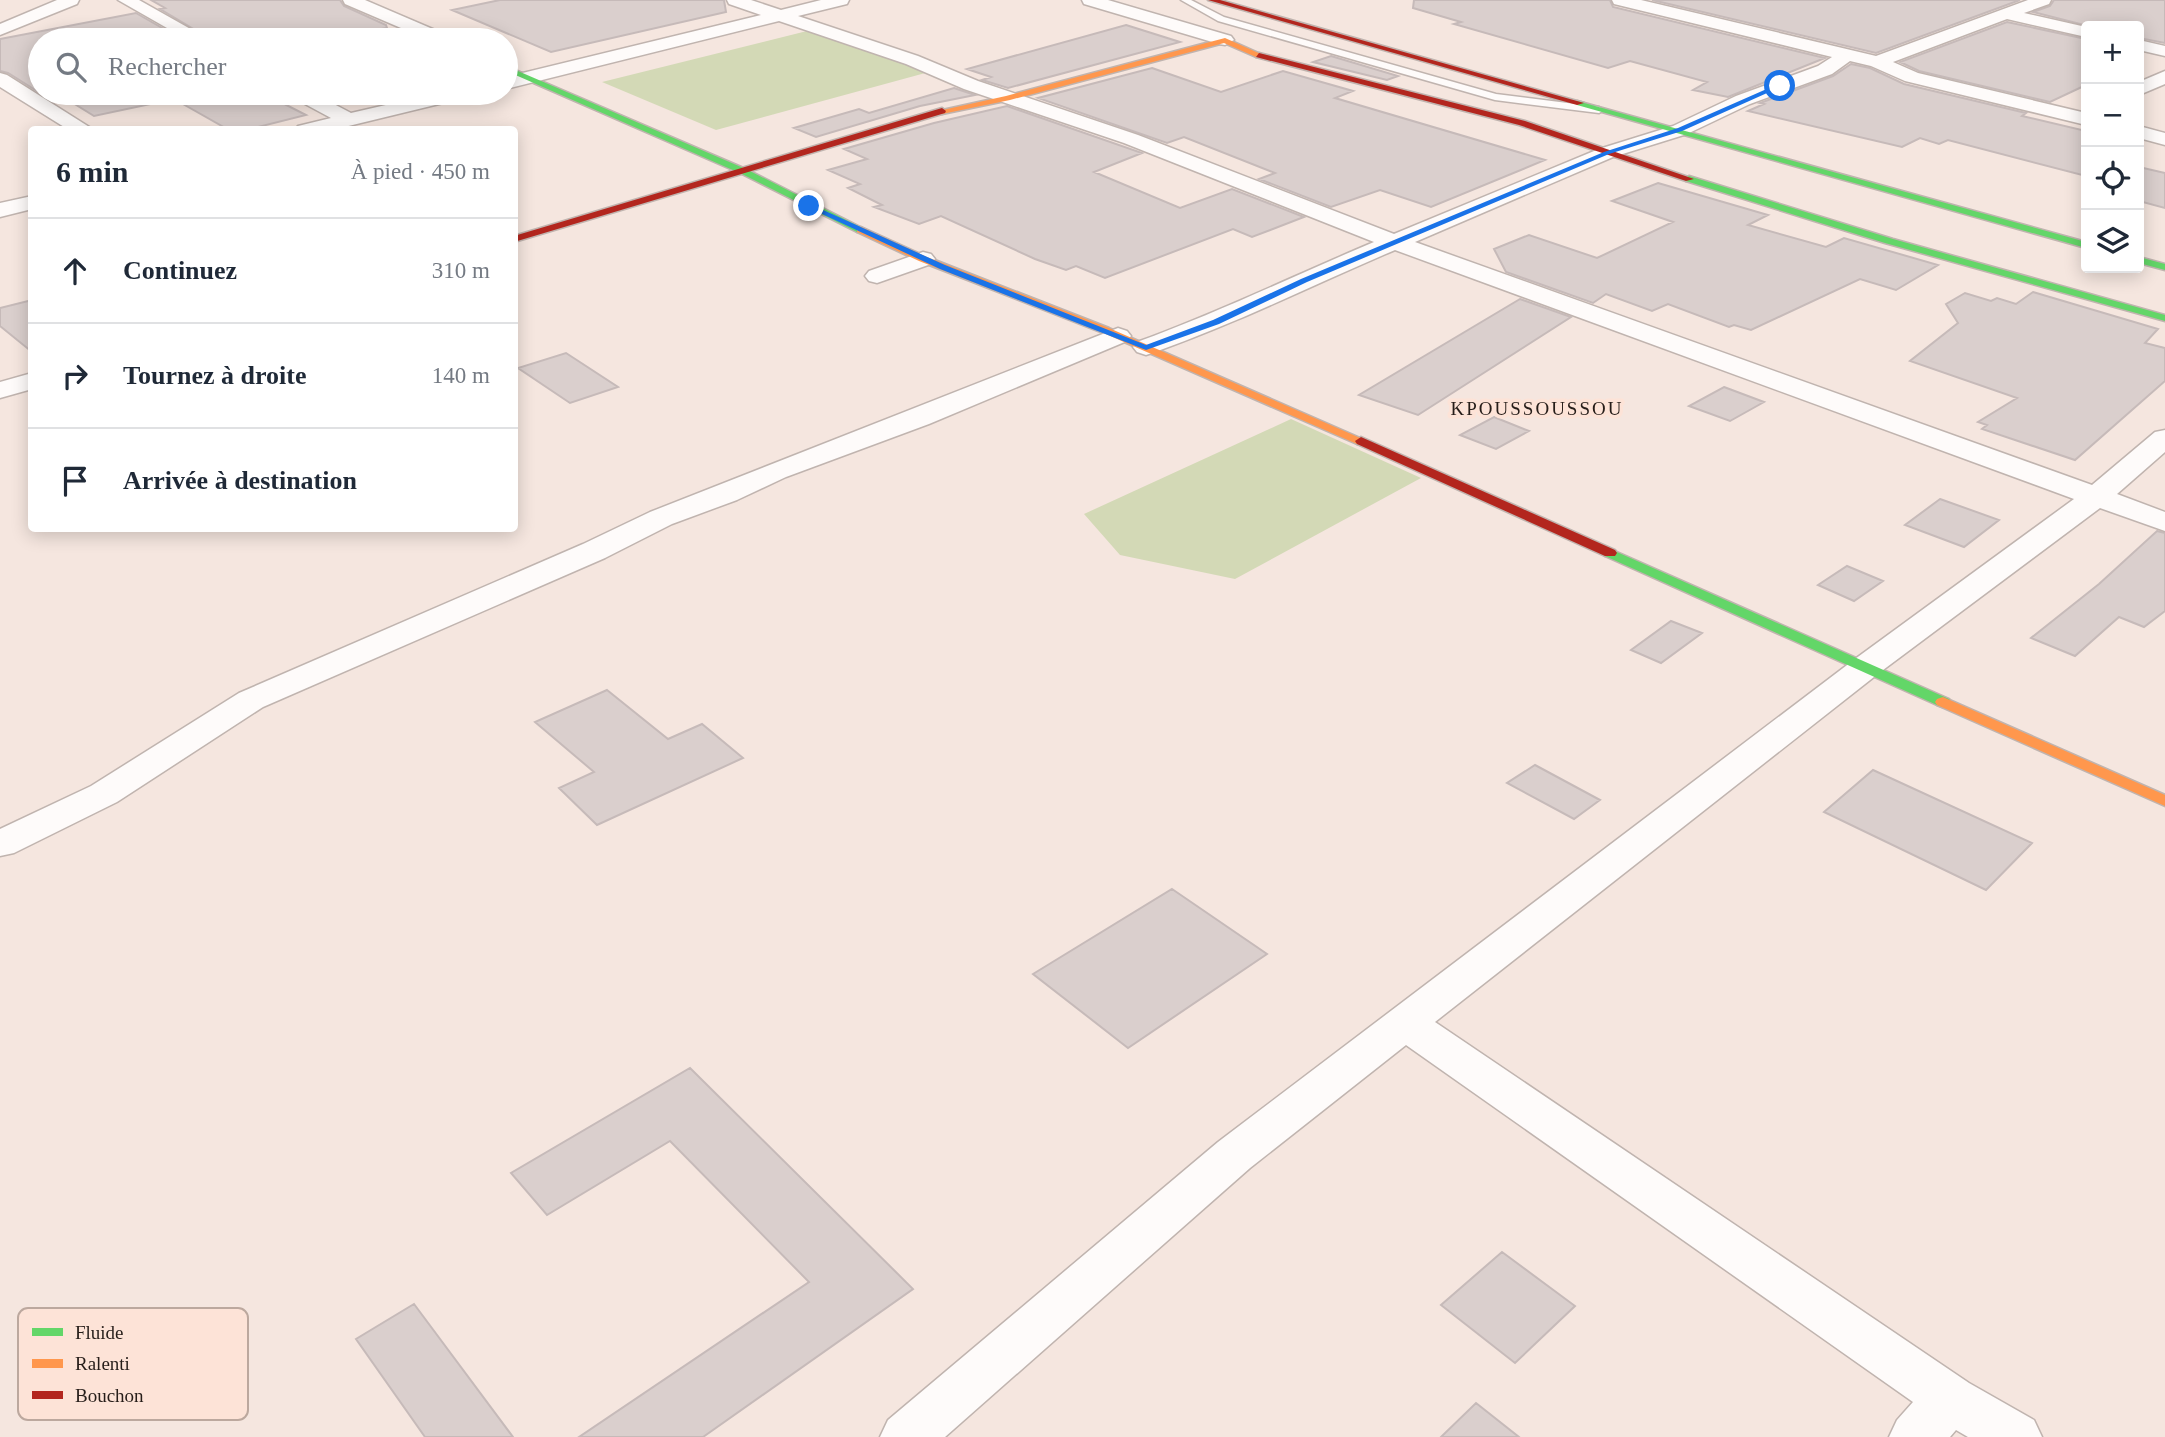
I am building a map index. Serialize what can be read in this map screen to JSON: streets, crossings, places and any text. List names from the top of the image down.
{
  "districts": ["KPOUSSOUSSOU"],
  "legend": ["Fluide", "Ralenti", "Bouchon"],
  "page": {
    "map_buttons": ["+", "−"],
    "search": "Rechercher",
    "heading": ["6 min", "À pied · 450 m"],
    "list": [
      ["Continuez", "310 m"],
      ["Tournez à droite", "140 m"],
      "Arrivée à destination"
    ]
  }
}
